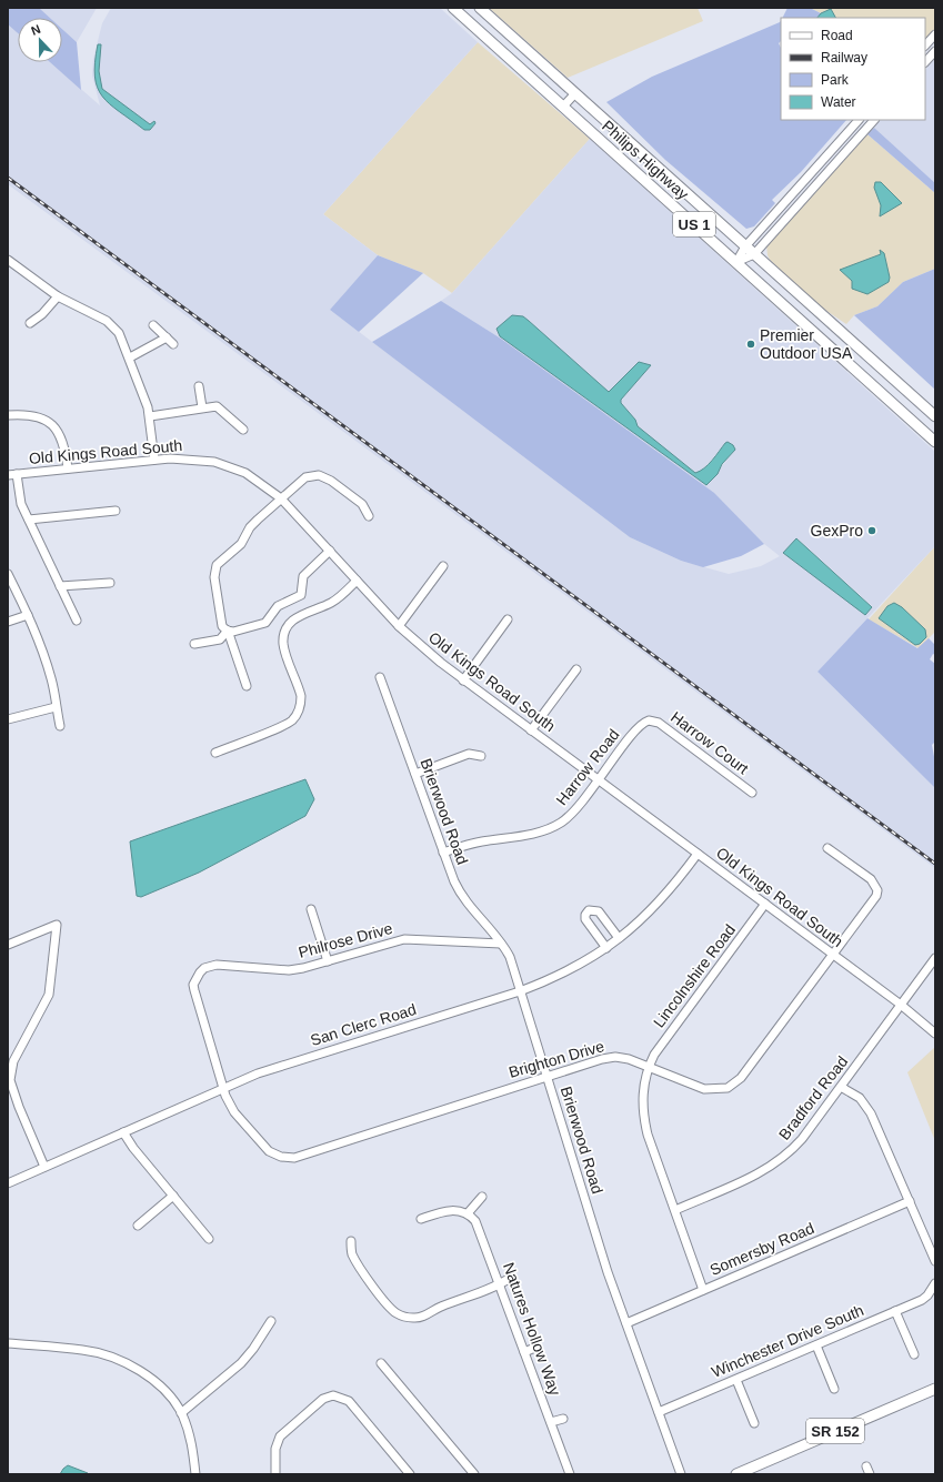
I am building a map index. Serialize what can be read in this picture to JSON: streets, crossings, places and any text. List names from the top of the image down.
{
  "streets": {
    "main road": ["Philips Highway", "US 1", "SR 152"],
    "street": [
      "Old Kings Road South",
      "Harrow Court",
      "Harrow Road",
      "Brierwood Road",
      "Philrose Drive",
      "Lincolnshire Road",
      "San Clerc Road",
      "Brighton Drive",
      "Bradford Road",
      "Somersby Road",
      "Natures Hollow Way",
      "Winchester Drive South"
    ]
  },
  "crossings": [
    ["Old Kings Road South", "Harrow Road"],
    ["Old Kings Road South", "Lincolnshire Road"],
    ["Old Kings Road South", "San Clerc Road"],
    ["Old Kings Road South", "Brighton Drive"],
    ["Old Kings Road South", "Bradford Road"],
    ["Harrow Court", "Harrow Road"],
    ["Harrow Road", "Brierwood Road"],
    ["Brierwood Road", "Philrose Drive"],
    ["Brierwood Road", "San Clerc Road"],
    ["Brierwood Road", "Brighton Drive"],
    ["Brierwood Road", "Somersby Road"],
    ["Brierwood Road", "Winchester Drive South"],
    ["Philrose Drive", "Brighton Drive"],
    ["Lincolnshire Road", "Brighton Drive"],
    ["San Clerc Road", "Brighton Drive"]
  ],
  "places": ["Premier Outdoor USA", "GexPro"],
  "legend": [
    "Road",
    "Railway",
    "Park",
    "Water"
  ],
  "north": "top"
}
